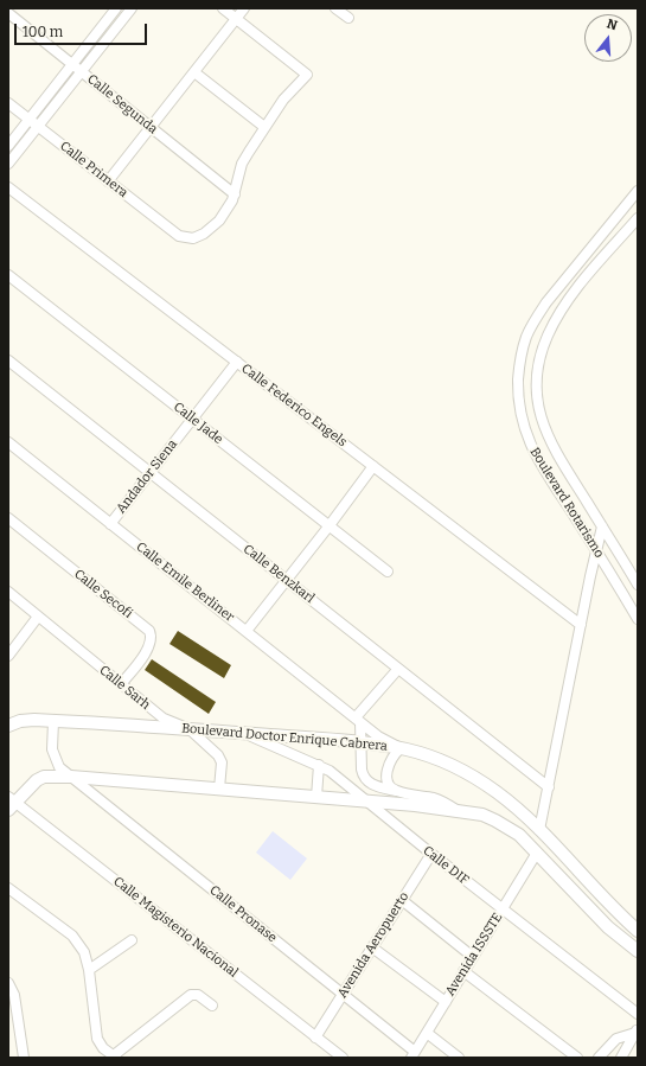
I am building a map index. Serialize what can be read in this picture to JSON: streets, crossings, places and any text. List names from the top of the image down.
{
  "streets": {
    "main road": ["Boulevard Doctor Enrique Cabrera"],
    "street": [
      "Calle Segunda",
      "Calle Primera",
      "Calle Federico Engels",
      "Calle Jade",
      "Andador Siena",
      "Boulevard Rotarismo",
      "Calle Benzkarl",
      "Calle Emile Berliner",
      "Calle Secofi",
      "Calle Sarh",
      "Calle DIF",
      "Calle Pronase",
      "Calle Magisterio Nacional",
      "Avenida Aeropuerto",
      "Avenida ISSSTE"
    ]
  },
  "crossings": [
    ["Calle Segunda", "Calle Primera"],
    ["Calle Federico Engels", "Andador Siena"],
    ["Calle Jade", "Andador Siena"],
    ["Andador Siena", "Calle Benzkarl"],
    ["Andador Siena", "Calle Emile Berliner"],
    ["Calle Emile Berliner", "Boulevard Doctor Enrique Cabrera"],
    ["Calle Secofi", "Calle Sarh"],
    ["Calle Sarh", "Boulevard Doctor Enrique Cabrera"],
    ["Boulevard Doctor Enrique Cabrera", "Calle DIF"],
    ["Boulevard Doctor Enrique Cabrera", "Calle Pronase"],
    ["Calle DIF", "Avenida Aeropuerto"],
    ["Calle DIF", "Avenida ISSSTE"],
    ["Calle Pronase", "Avenida Aeropuerto"],
    ["Calle Pronase", "Avenida ISSSTE"],
    ["Calle Magisterio Nacional", "Avenida Aeropuerto"]
  ],
  "scale_bar": "100 m",
  "north": "top"
}
